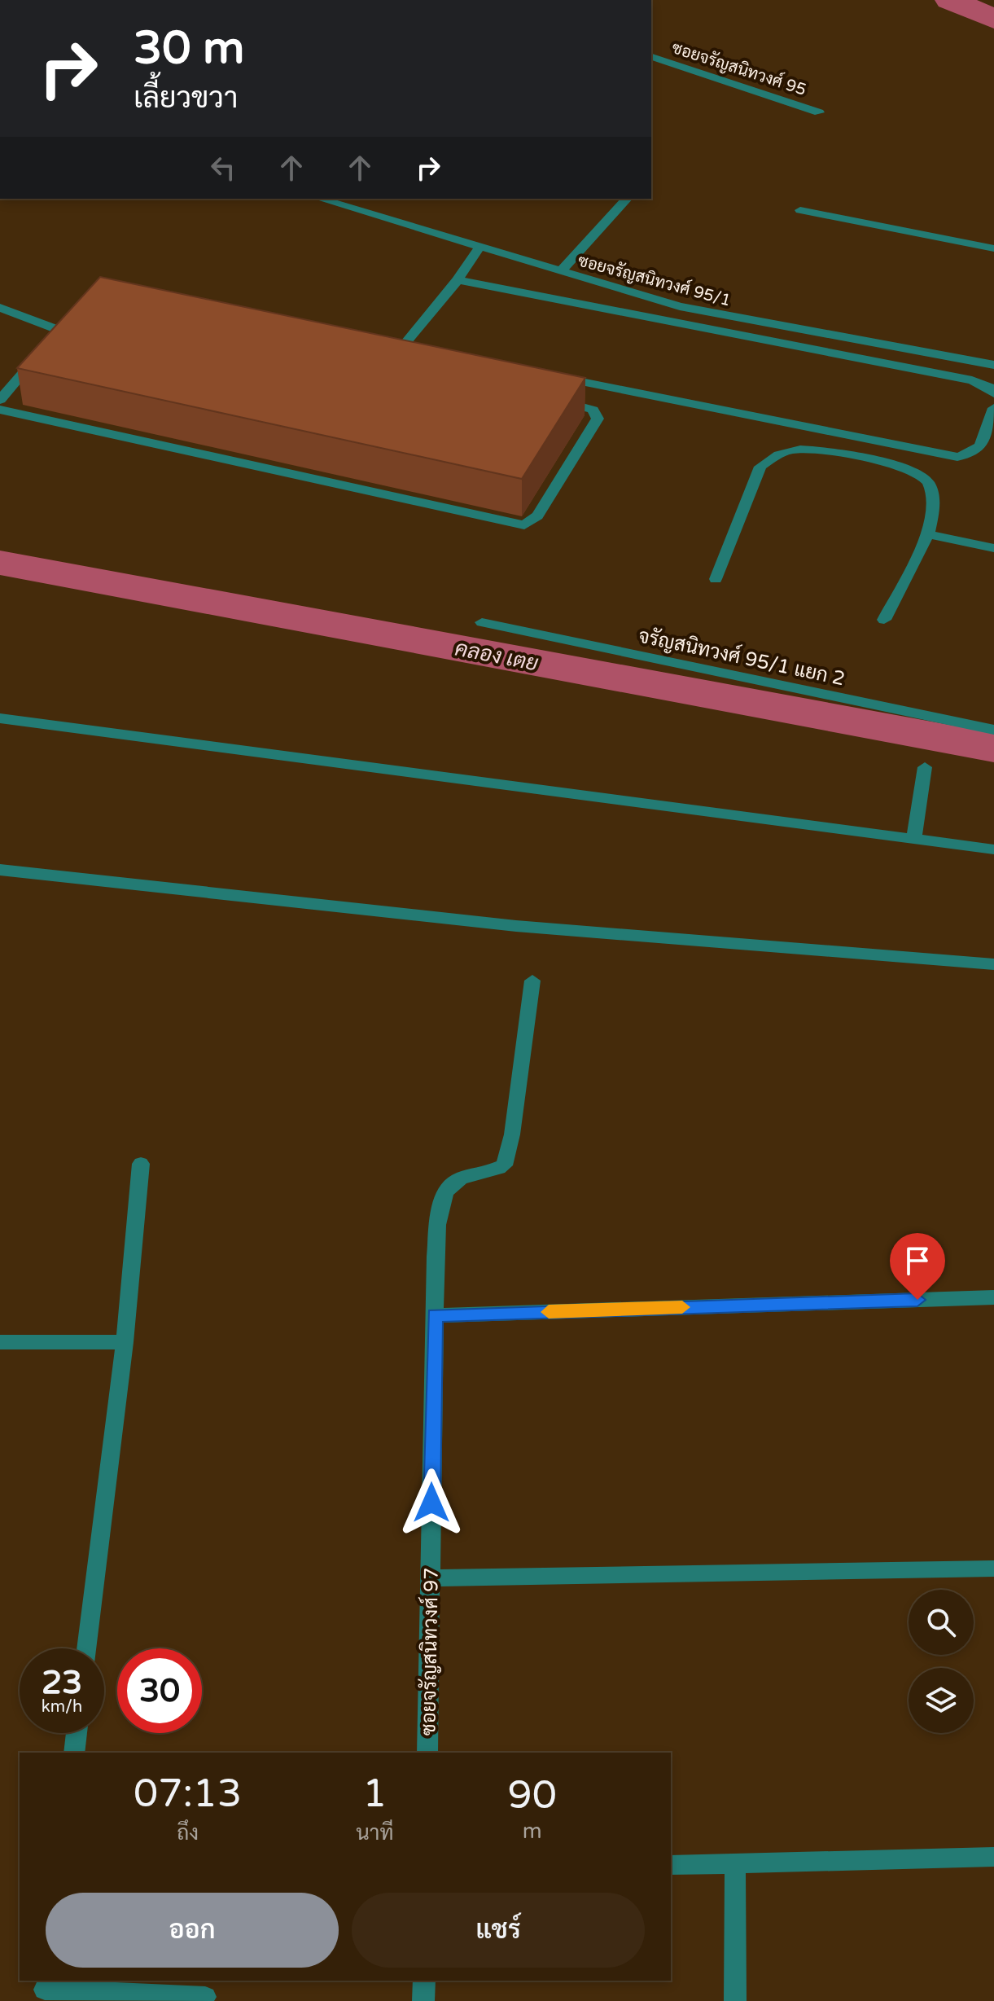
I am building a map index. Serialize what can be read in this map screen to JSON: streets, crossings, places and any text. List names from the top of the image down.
{
  "streets": {
    "street": [
      "ซอยจรัญสนิทวงศ์ 95",
      "ซอยจรัญสนิทวงศ์ 95/1",
      "จรัญสนิทวงศ์ 95/1 แยก 2",
      "ซอยจรัญสนิทวงศ์ 97"
    ]
  },
  "water": ["คลอง เตย"],
  "page": {
    "turn": ["30 m", "เลี้ยวขวา"],
    "speed": "23 km/h",
    "limit": "30",
    "eta": [
      "07:13",
      "ถึง",
      "1",
      "นาที",
      "90",
      "m"
    ],
    "buttons": ["ออก", "แชร์"]
  }
}
